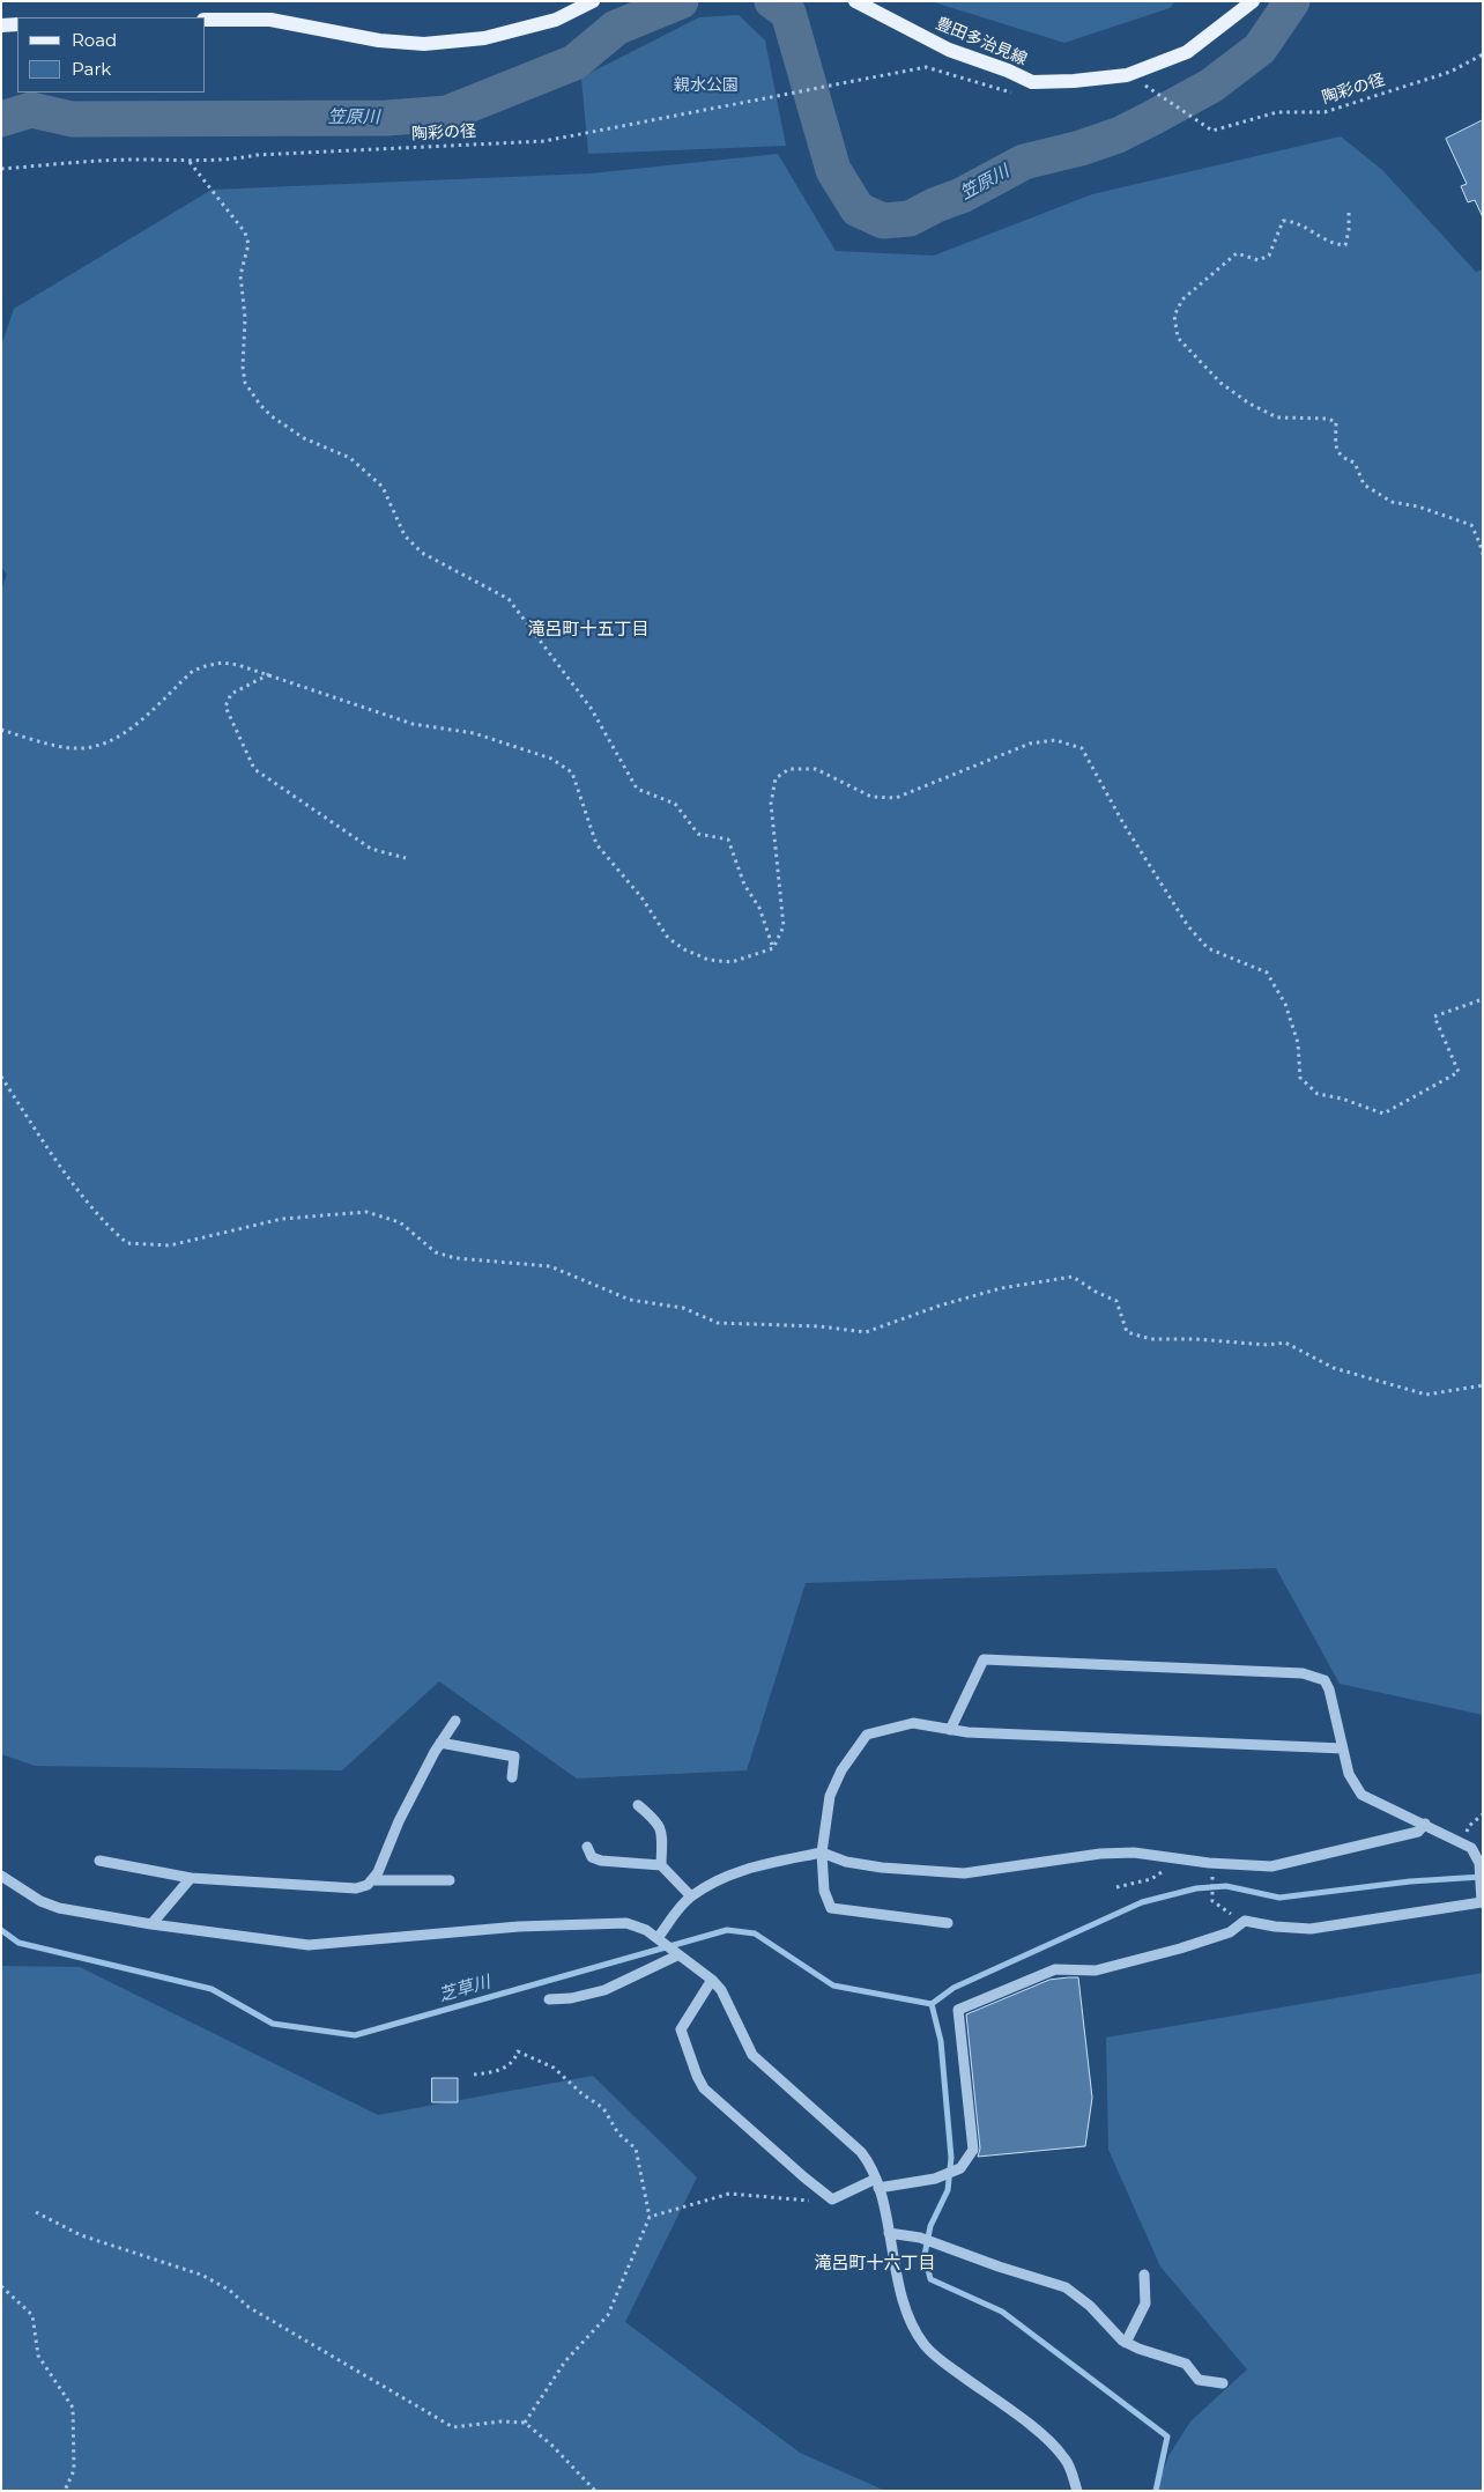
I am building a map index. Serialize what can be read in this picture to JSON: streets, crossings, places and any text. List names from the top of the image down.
{
  "streets": {
    "main road": ["豊田多治見線"],
    "path": ["陶彩の径"]
  },
  "districts": ["滝呂町十五丁目", "滝呂町十六丁目"],
  "water": ["笠原川", "芝草川"],
  "parks": ["親水公園"],
  "legend": ["Road", "Park"]
}
